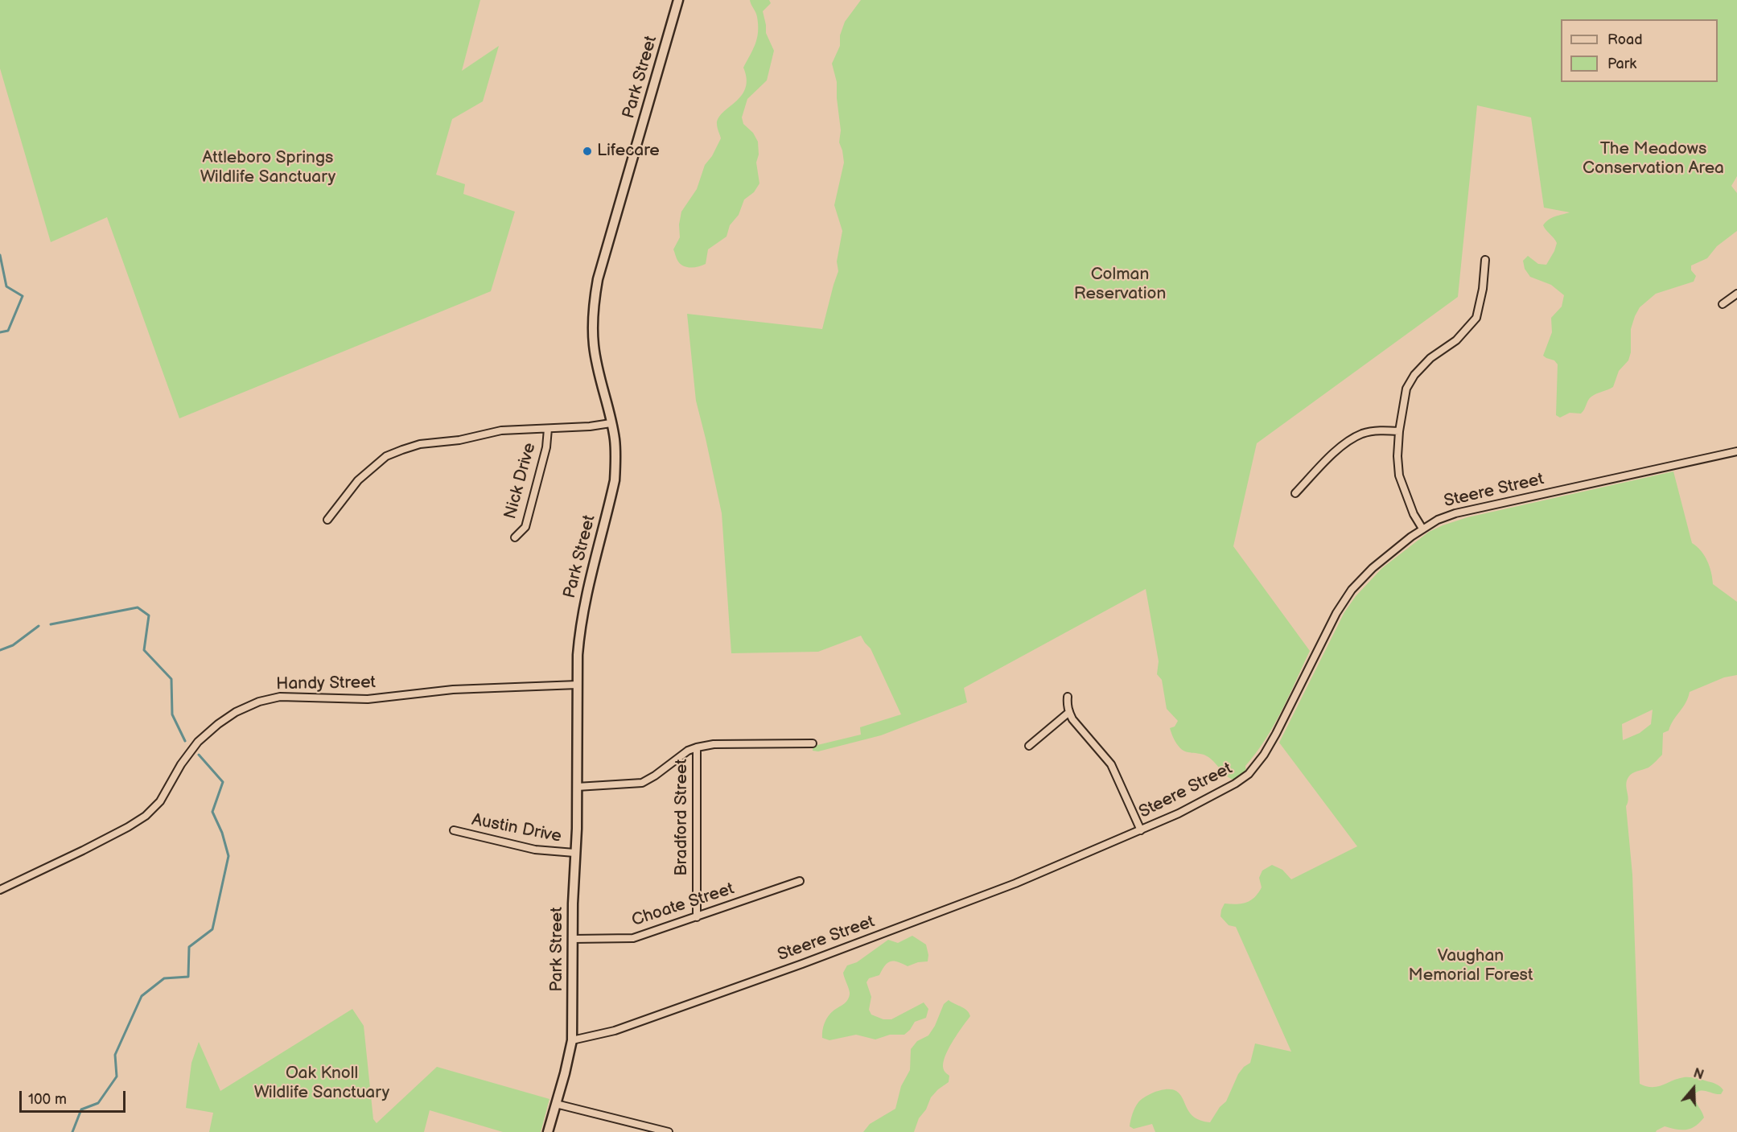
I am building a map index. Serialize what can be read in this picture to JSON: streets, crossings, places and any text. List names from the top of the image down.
{
  "streets": {
    "main road": ["Park Street"],
    "street": [
      "Nick Drive",
      "Steere Street",
      "Handy Street",
      "Bradford Street",
      "Austin Drive",
      "Choate Street"
    ]
  },
  "crossings": [
    ["Park Street", "Steere Street"],
    ["Park Street", "Handy Street"],
    ["Park Street", "Austin Drive"],
    ["Park Street", "Choate Street"],
    ["Bradford Street", "Choate Street"]
  ],
  "parks": [
    "The Meadows Conservation Area",
    "Attleboro Springs Wildlife Sanctuary",
    "Colman Reservation",
    "Vaughan Memorial Forest",
    "Oak Knoll Wildlife Sanctuary"
  ],
  "places": ["Lifecare"],
  "legend": ["Road", "Park"],
  "scale_bar": "100 m",
  "north": "top"
}
